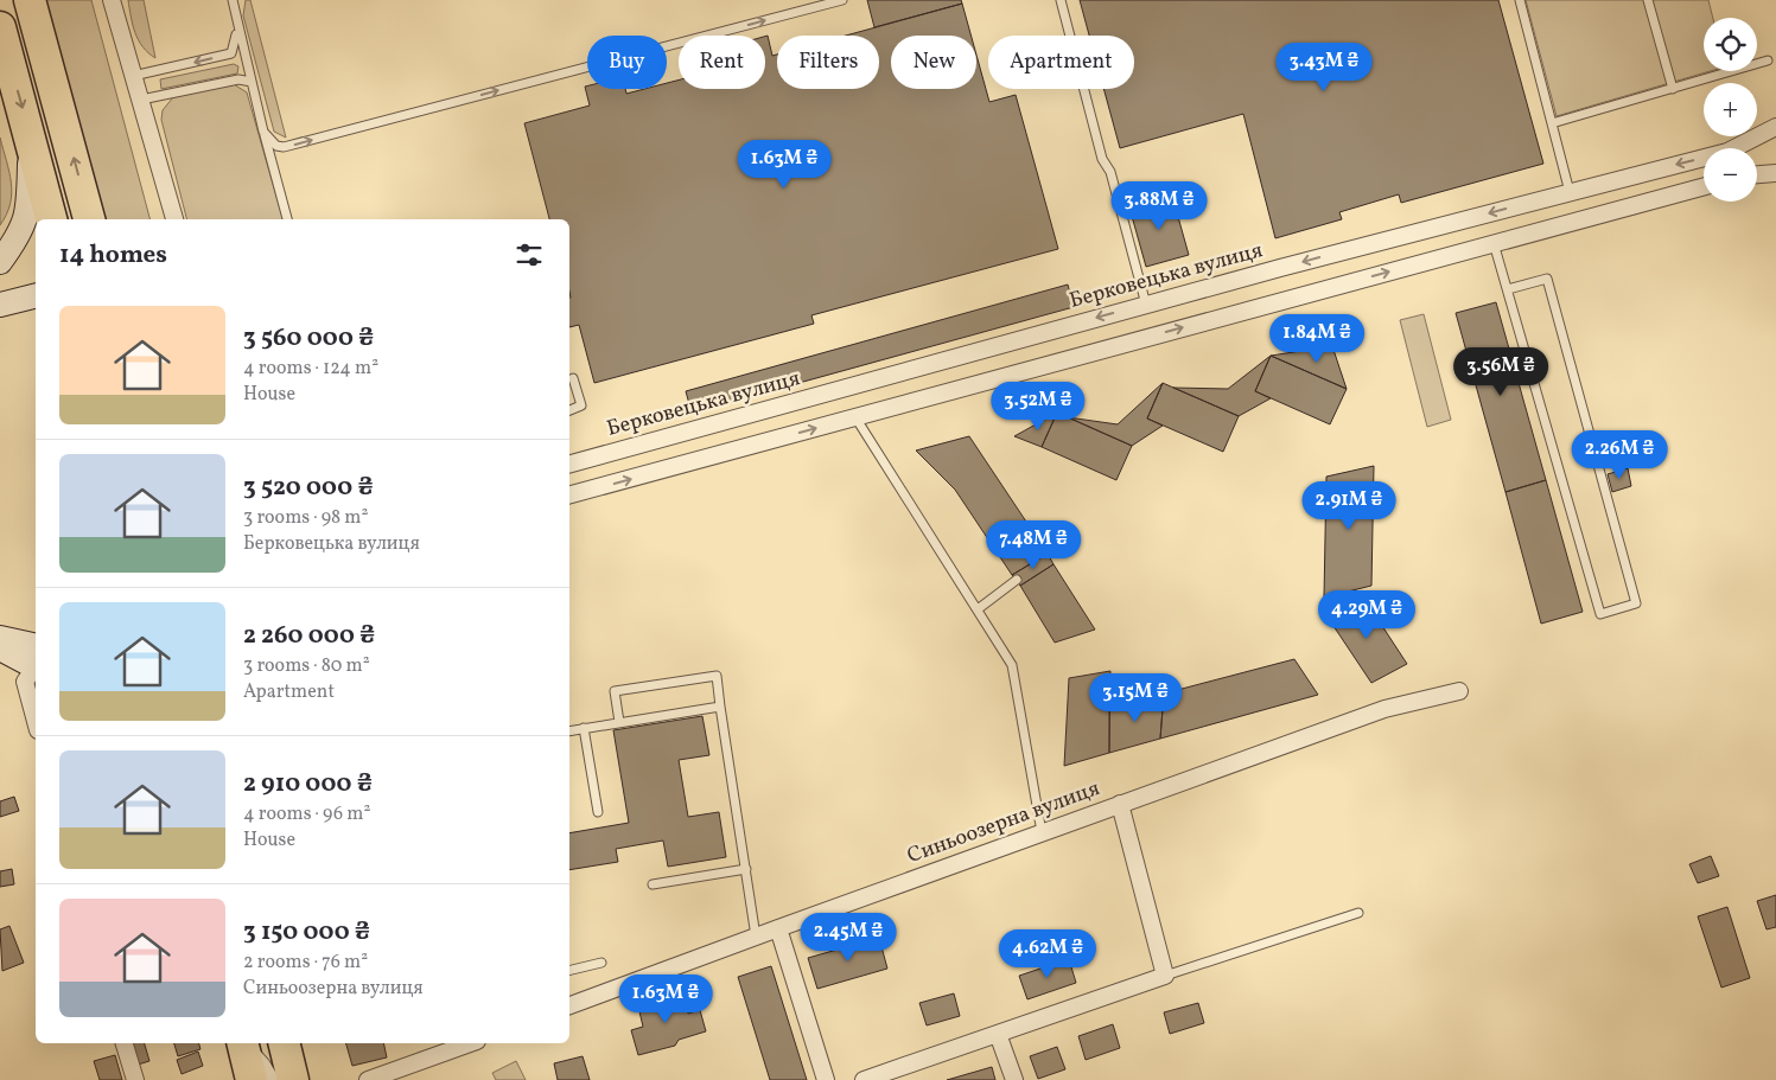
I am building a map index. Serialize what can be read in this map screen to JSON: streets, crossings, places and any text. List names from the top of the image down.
{
  "streets": {
    "street": ["Берковецька вулиця", "Синьоозерна вулиця"]
  },
  "page": {
    "map_buttons": ["+", "−"],
    "chip": [
      "Buy",
      "Rent",
      "Filters",
      "New",
      "Apartment"
    ],
    "price": [
      "3.43M ₴",
      "1.63M ₴",
      "3.88M ₴",
      "1.84M ₴",
      "3.56M ₴",
      "3.52M ₴",
      "2.26M ₴",
      "2.91M ₴",
      "7.48M ₴",
      "4.29M ₴",
      "3.15M ₴",
      "2.45M ₴",
      "4.62M ₴",
      "1.63M ₴"
    ],
    "heading": "14 homes",
    "list": [
      {
        "name": "3 560 000 ₴",
        "note": "4 rooms · 124 m² · House"
      },
      {
        "name": "3 520 000 ₴",
        "note": "3 rooms · 98 m² · Берковецька вулиця"
      },
      {
        "name": "2 260 000 ₴",
        "note": "3 rooms · 80 m² · Apartment"
      },
      {
        "name": "2 910 000 ₴",
        "note": "4 rooms · 96 m² · House"
      },
      {
        "name": "3 150 000 ₴",
        "note": "2 rooms · 76 m² · Синьоозерна вулиця"
      }
    ]
  }
}
